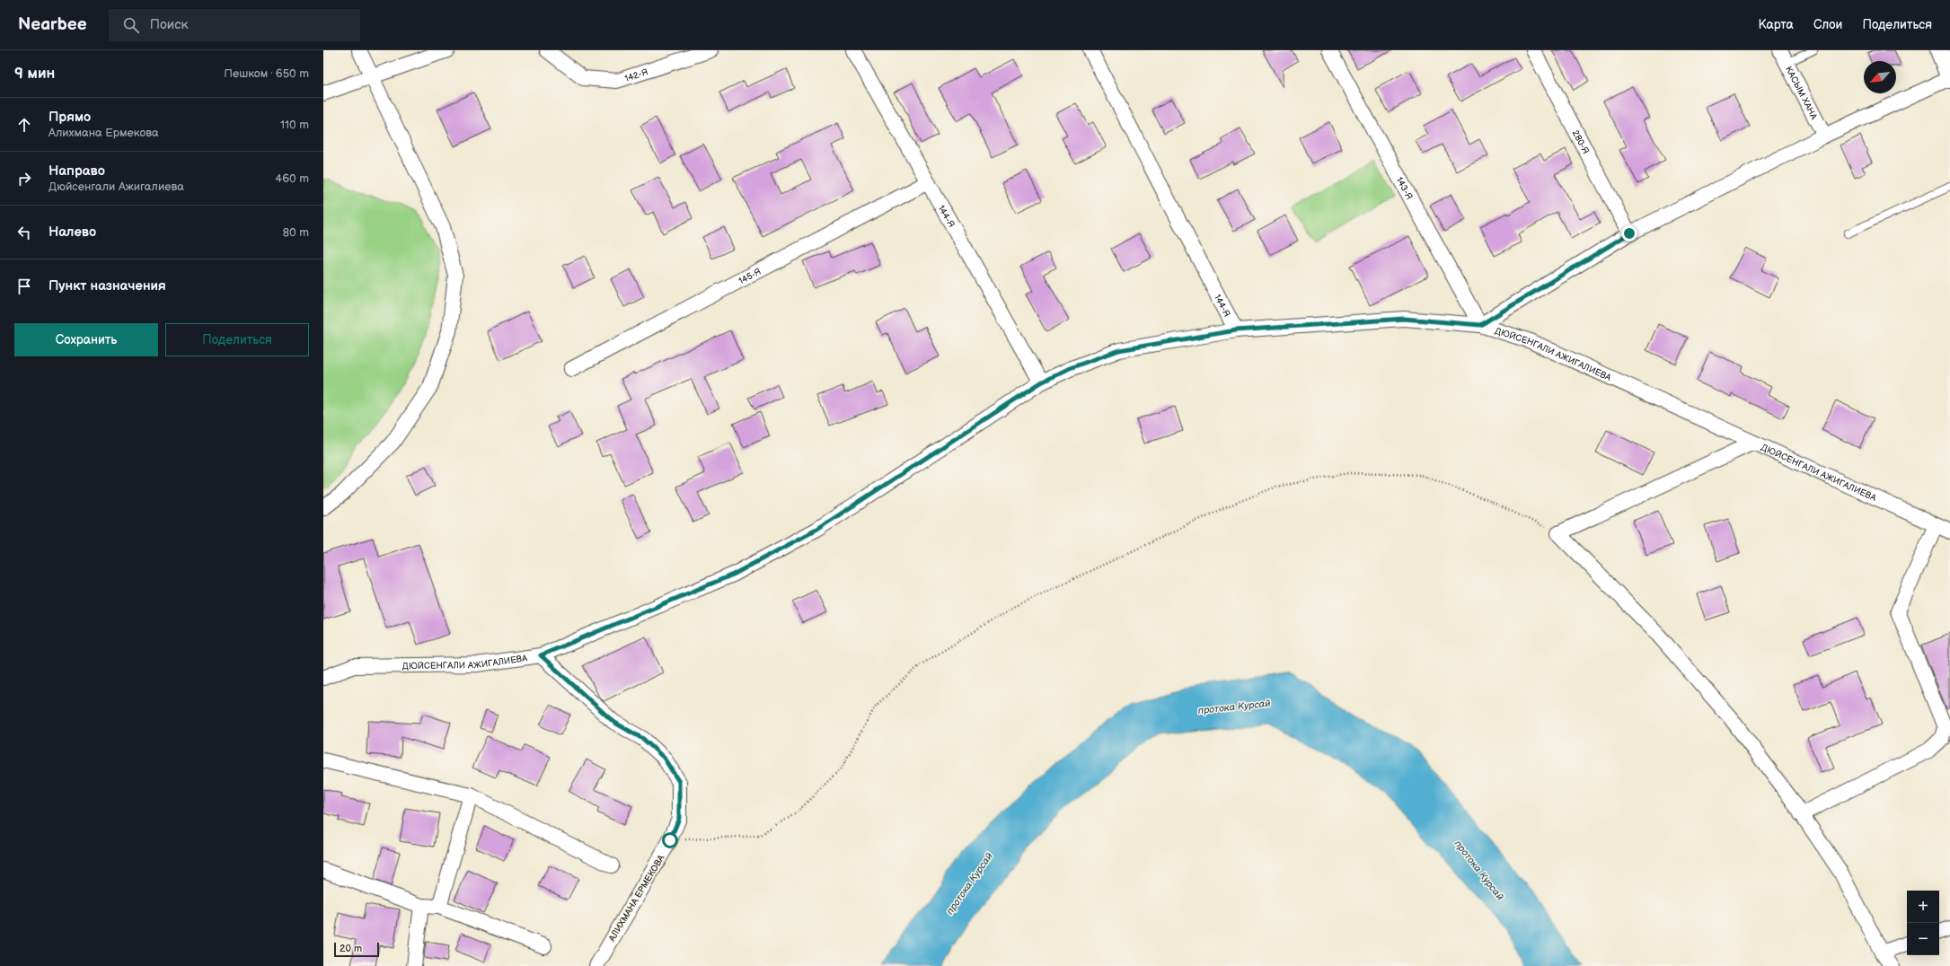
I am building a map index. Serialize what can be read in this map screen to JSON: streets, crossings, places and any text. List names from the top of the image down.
{
  "streets": {
    "street": [
      "142-Я",
      "КАСЫМ ХАНА",
      "280-Я",
      "143-Я",
      "144-Я",
      "145-Я",
      "ДЮЙСЕНГАЛИ АЖИГАЛИЕВА",
      "АЛИХМАНА ЕРМЕКОВА"
    ]
  },
  "crossings": [
    ["143-Я", "ДЮЙСЕНГАЛИ АЖИГАЛИЕВА"],
    ["144-Я", "145-Я"],
    ["144-Я", "ДЮЙСЕНГАЛИ АЖИГАЛИЕВА"],
    ["ДЮЙСЕНГАЛИ АЖИГАЛИЕВА", "АЛИХМАНА ЕРМЕКОВА"]
  ],
  "water": ["протока Курсай"],
  "scale_bar": "20 m",
  "north": "bottom left",
  "page": {
    "header": "Nearbee",
    "search": "Поиск",
    "nav": ["Карта", "Слои", "Поделиться"],
    "heading": ["9 мин", "Пешком · 650 m"],
    "list": [
      ["Прямо", "Алихмана Ермекова", "110 m"],
      ["Направо", "Дюйсенгали Ажигалиева", "460 m"],
      ["Налево", "80 m"],
      "Пункт назначения"
    ],
    "buttons": ["Сохранить", "Поделиться"],
    "map_buttons": ["+", "−"],
    "scale": "20 m"
  }
}
